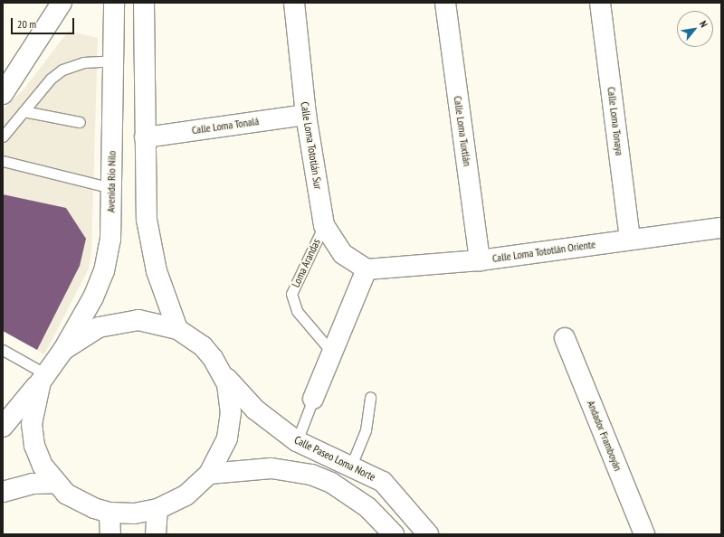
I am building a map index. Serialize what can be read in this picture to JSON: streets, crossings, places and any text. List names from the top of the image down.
{
  "streets": {
    "street": [
      "Calle Loma Tonaya",
      "Calle Loma Tonalá",
      "Calle Loma Tuxtlán",
      "Calle Loma Tototlán Sur",
      "Avenida Río Nilo",
      "Calle Loma Tototlán Oriente",
      "Andador Framboyán",
      "Calle Paseo Loma Norte"
    ],
    "lane": ["Loma Arandas"]
  },
  "crossings": [
    ["Calle Loma Tonaya", "Calle Loma Tototlán Oriente"],
    ["Calle Loma Tonalá", "Calle Loma Tototlán Sur"],
    ["Calle Loma Tuxtlán", "Calle Loma Tototlán Oriente"],
    ["Calle Loma Tototlán Sur", "Calle Loma Tototlán Oriente"],
    ["Calle Loma Tototlán Sur", "Loma Arandas"]
  ],
  "scale_bar": "20 m",
  "north": "top right"
}
